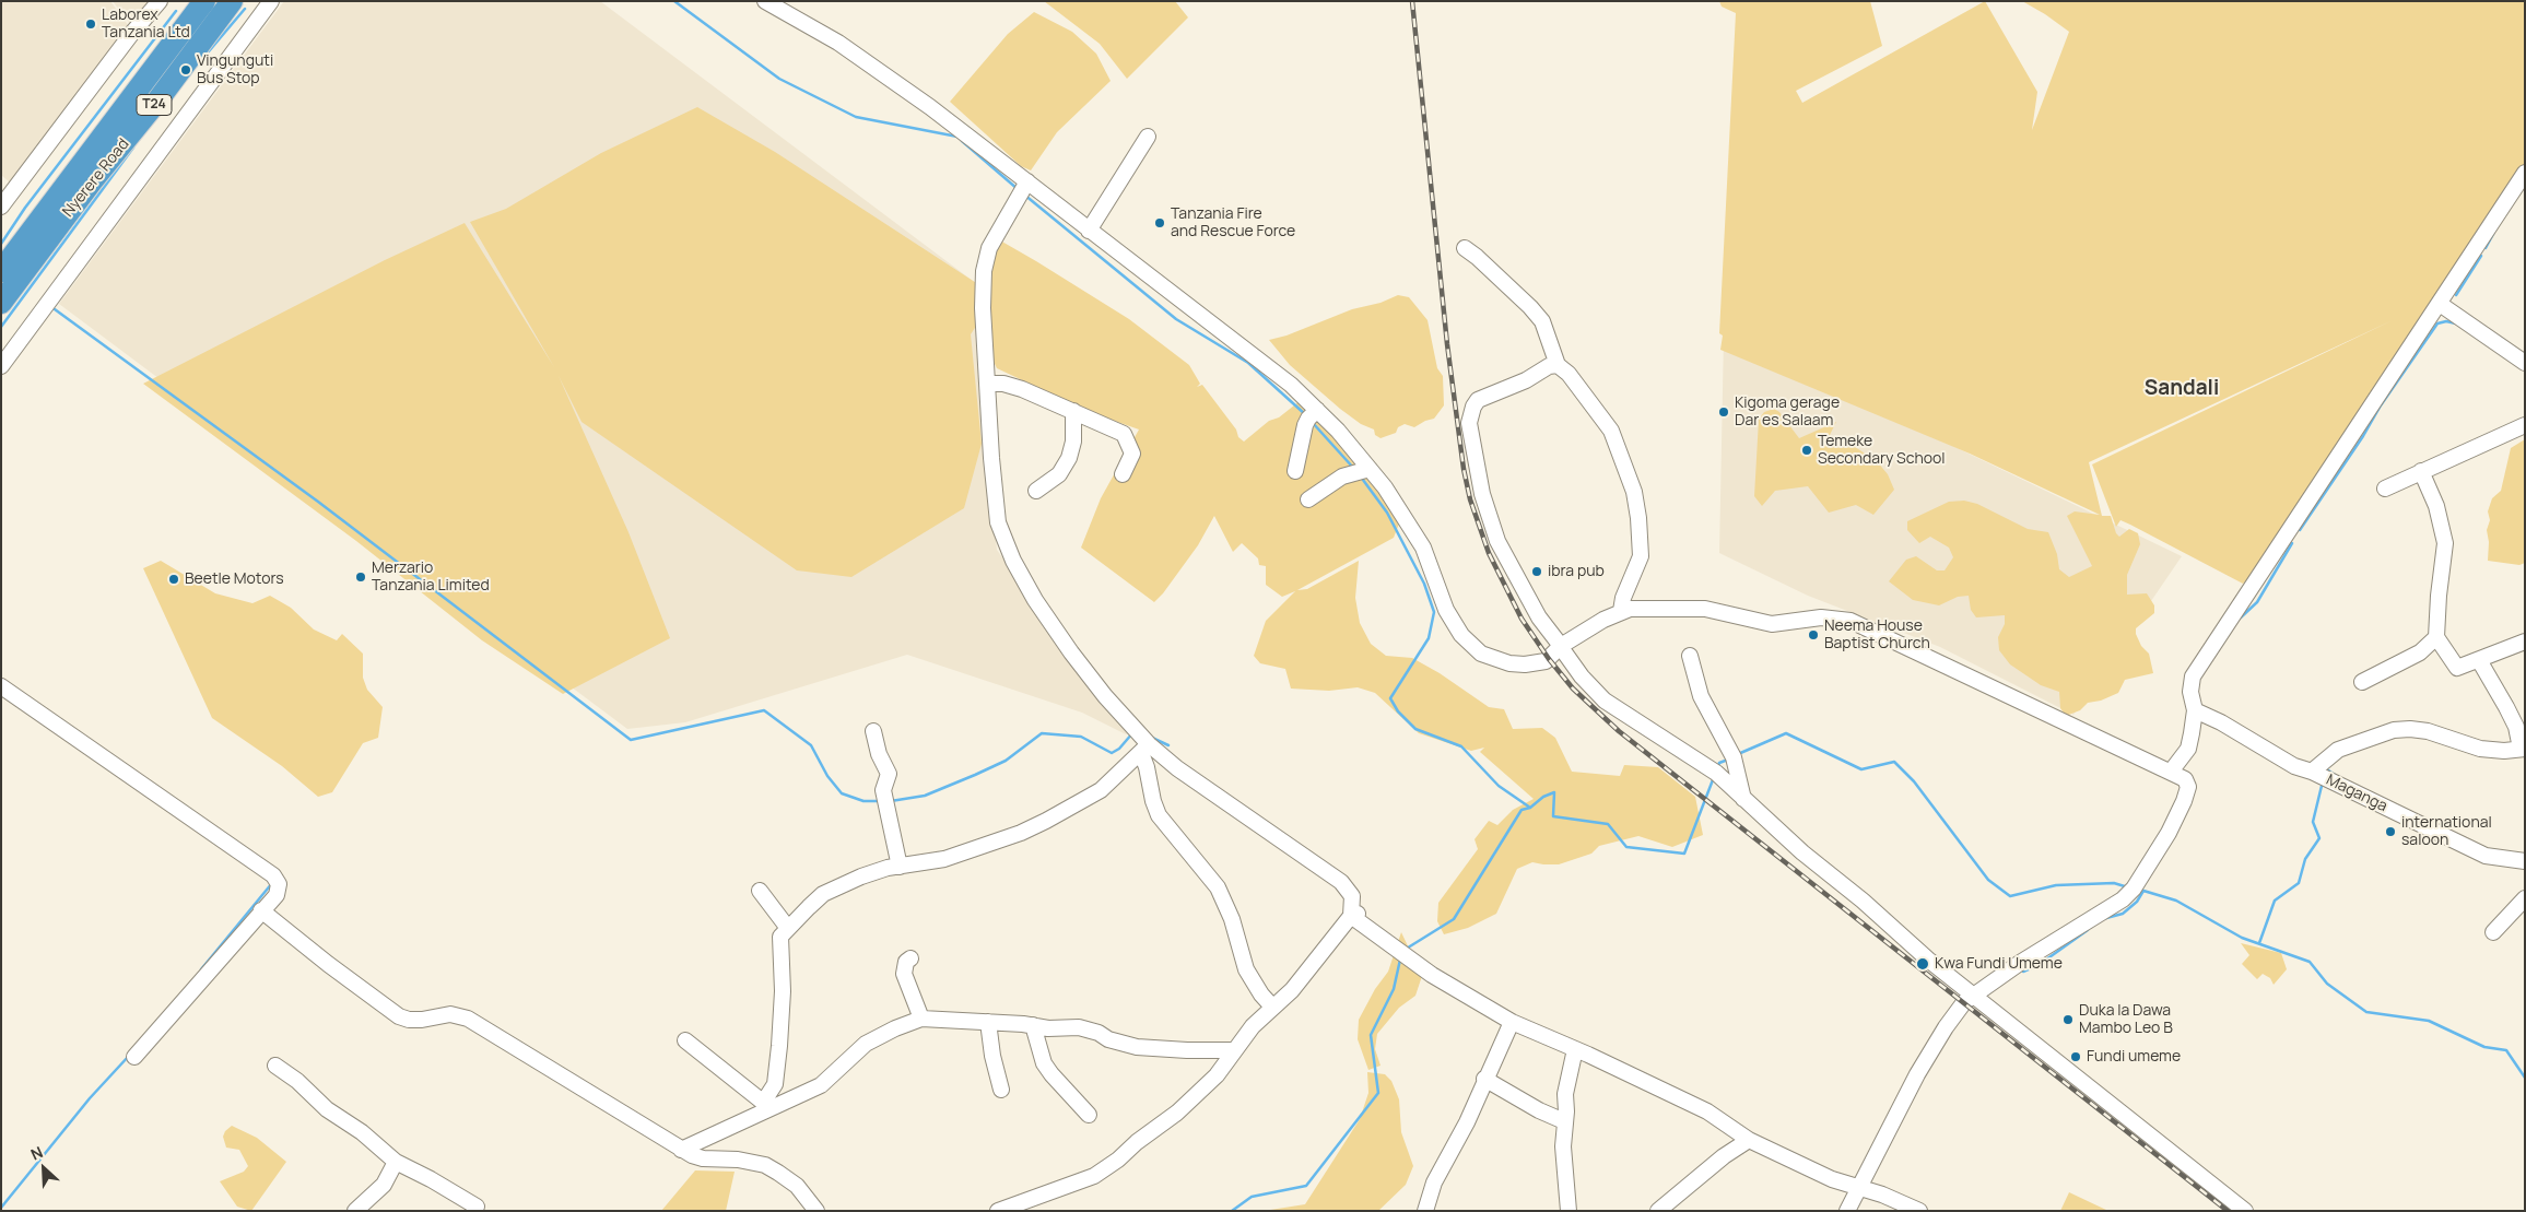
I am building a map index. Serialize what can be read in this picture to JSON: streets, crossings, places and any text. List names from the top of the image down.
{
  "streets": {
    "highway": ["T24", "Nyerere Road"],
    "street": ["Maganga"]
  },
  "districts": ["Sandali"],
  "places": [
    "Laborex Tanzania Ltd",
    "Vingunguti Bus Stop",
    "Tanzania Fire and Rescue Force",
    "Kigoma gerage Dar es Salaam",
    "Temeke Secondary School",
    "ibra pub",
    "Merzario Tanzania Limited",
    "Beetle Motors",
    "Neema House Baptist Church",
    "international saloon",
    "Kwa Fundi Umeme",
    "Duka la Dawa Mambo Leo B",
    "Fundi umeme"
  ],
  "north": "top left"
}
